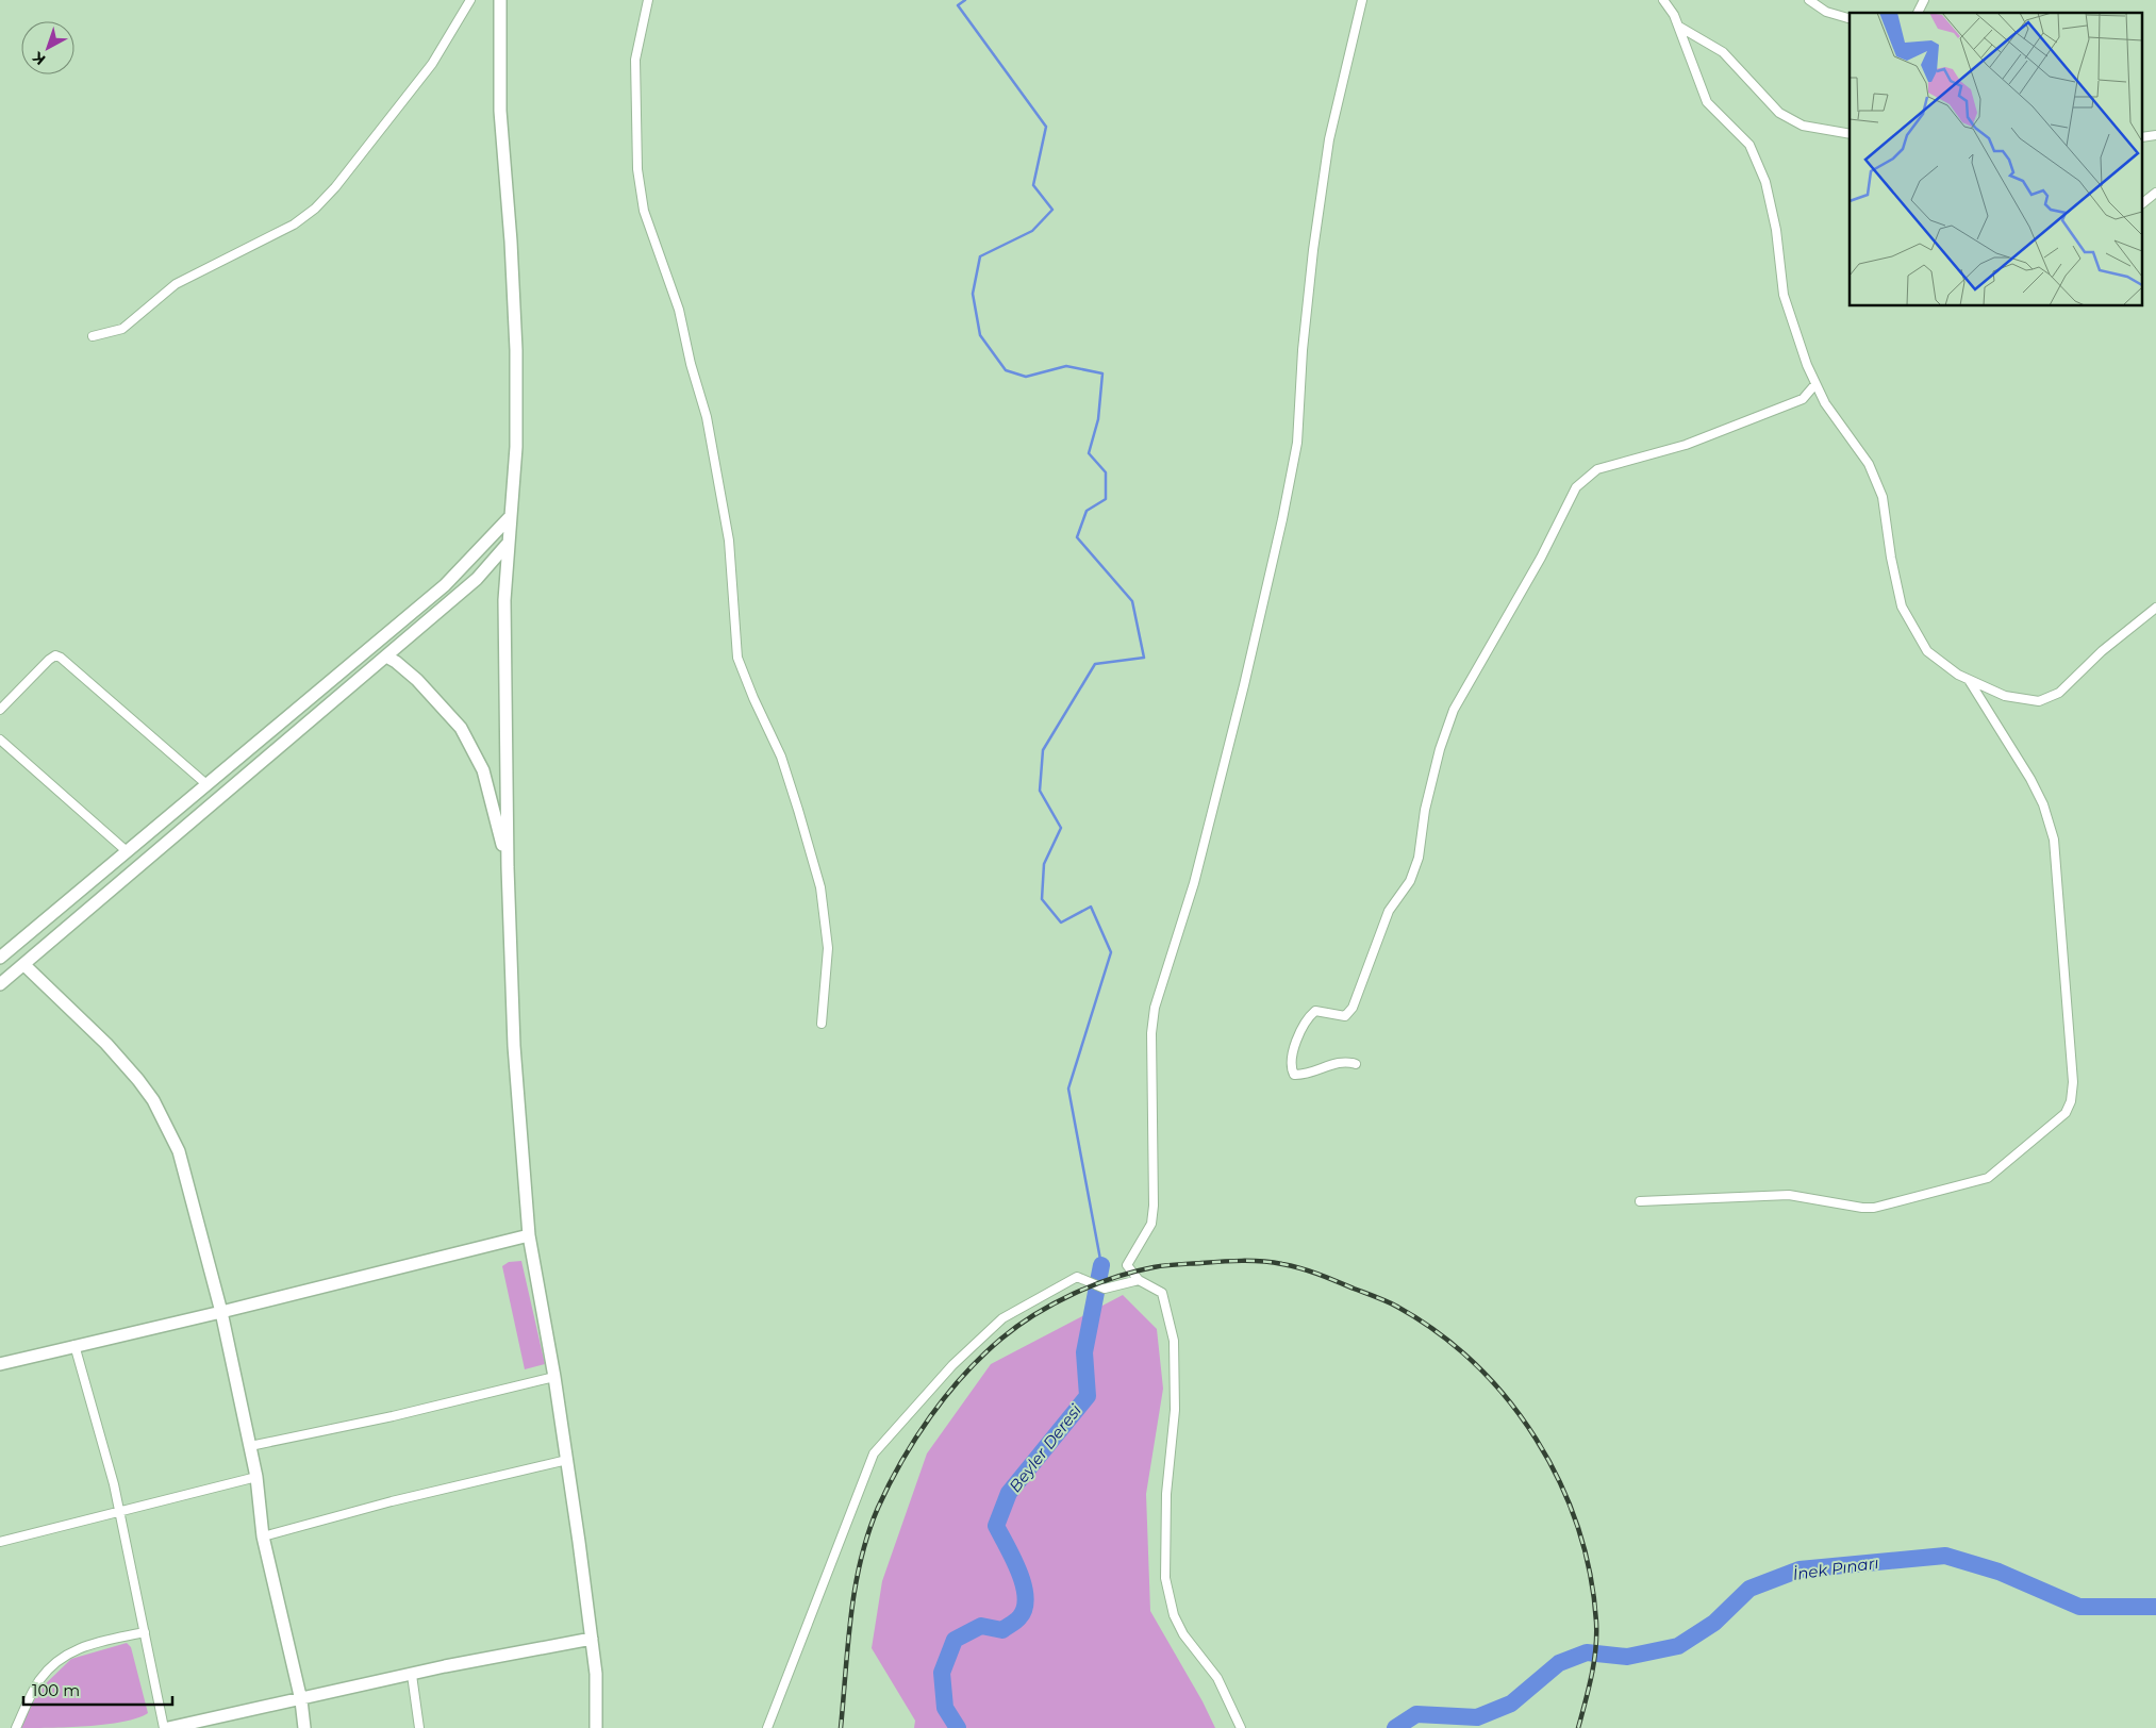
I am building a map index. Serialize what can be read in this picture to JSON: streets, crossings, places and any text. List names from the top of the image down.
{
  "water": ["Beyler Deresi", "İnek Pınarı"],
  "scale_bar": "100 m",
  "north": "bottom left"
}
